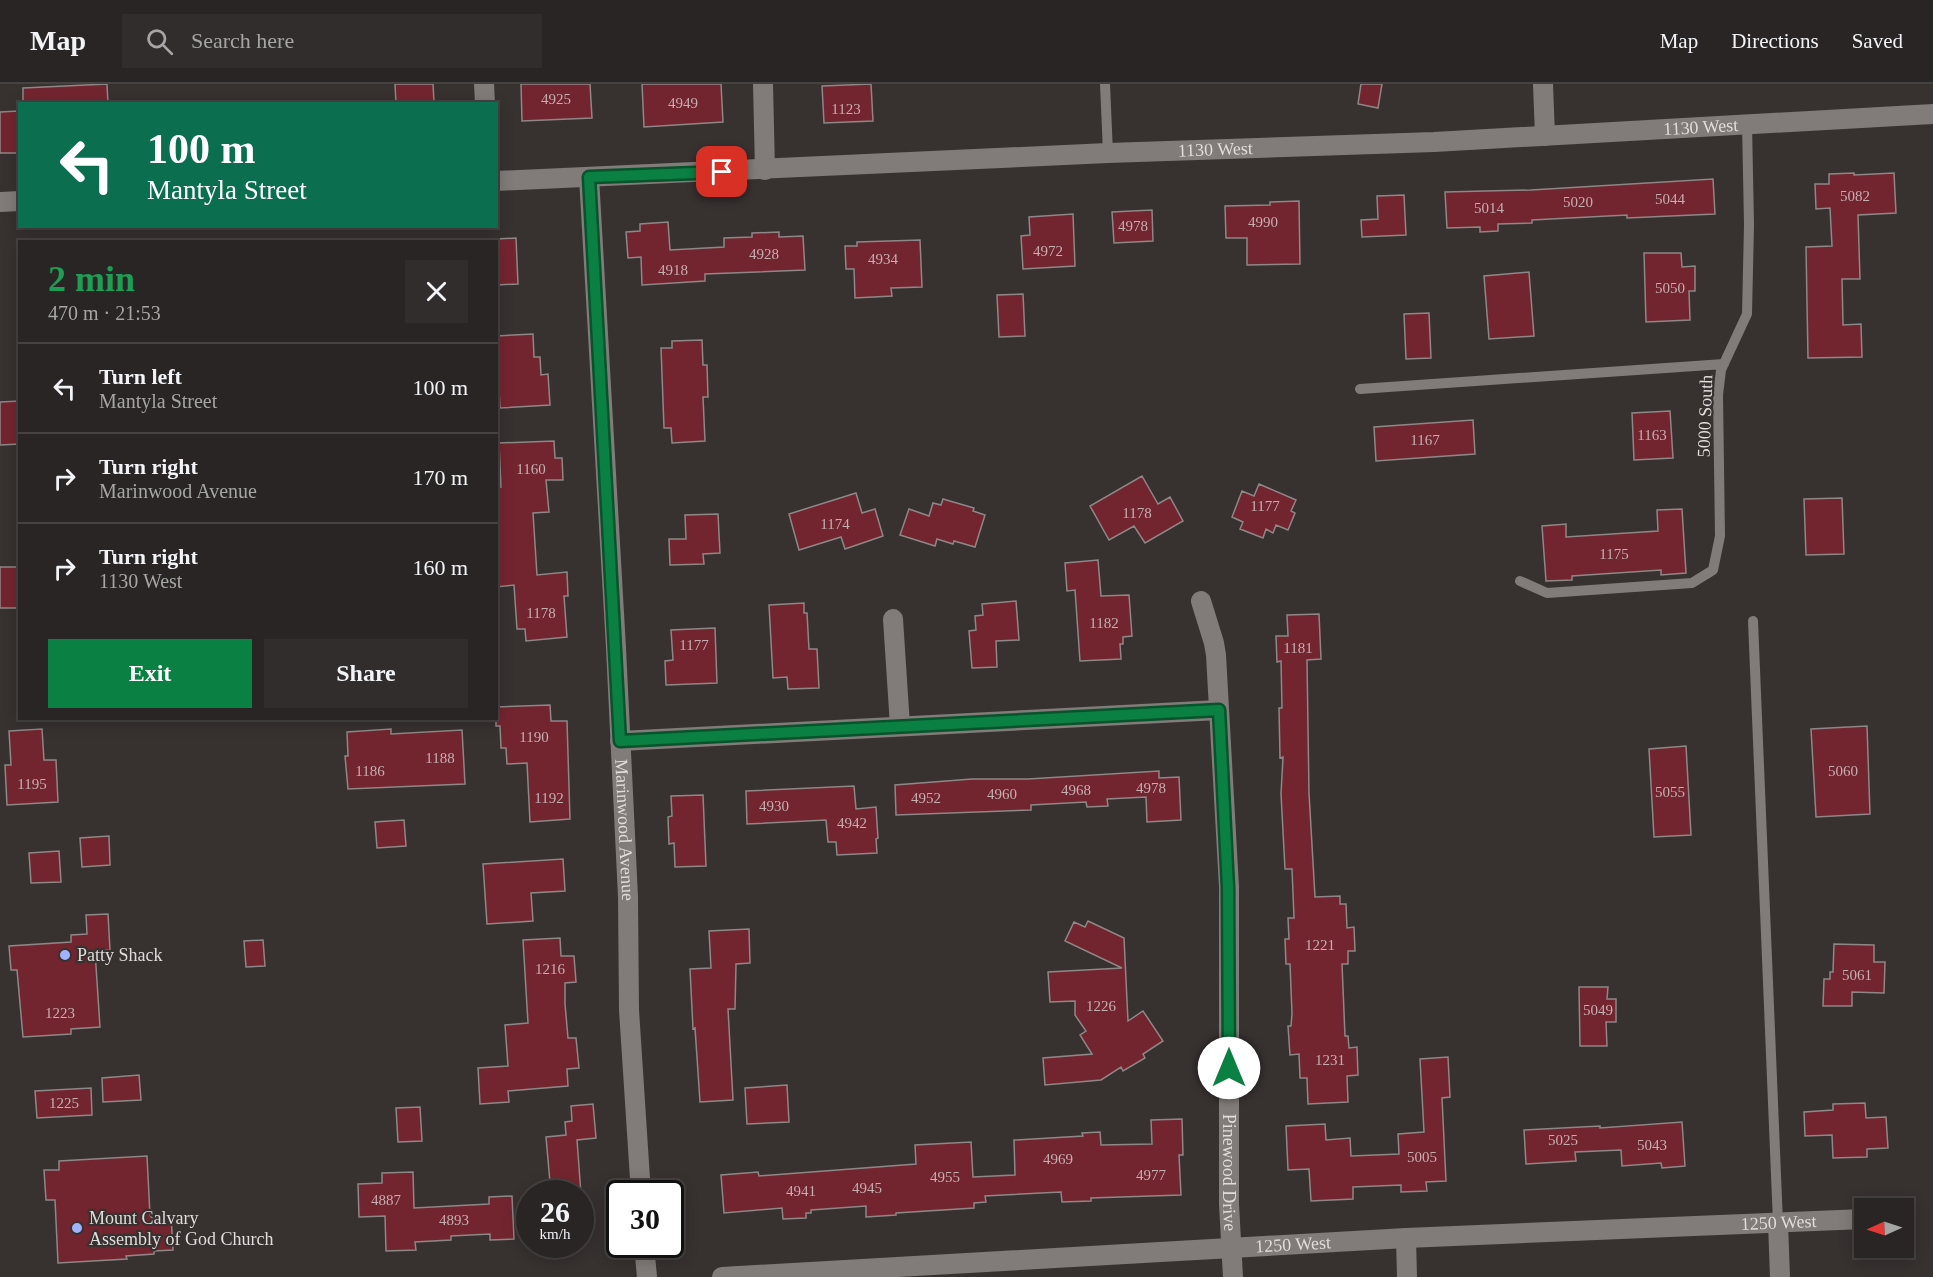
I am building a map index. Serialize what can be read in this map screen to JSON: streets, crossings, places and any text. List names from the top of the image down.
{
  "streets": {
    "street": [
      "1130 West",
      "Marinwood Avenue",
      "Pinewood Drive",
      "1250 West"
    ],
    "lane": ["5000 South"]
  },
  "crossings": [
    ["1130 West", "5000 South"],
    ["1130 West", "Marinwood Avenue"],
    ["Pinewood Drive", "1250 West"]
  ],
  "places": ["Patty Shack", "Mount Calvary Assembly of God Church"],
  "house_numbers": [
    "4925",
    "4949",
    "1123",
    "5082",
    "5044",
    "5020",
    "5014",
    "4990",
    "4978",
    "4972",
    "4928",
    "4934",
    "4918",
    "5050",
    "1163",
    "1167",
    "1160",
    "1177",
    "1178",
    "1174",
    "1175",
    "1178",
    "1182",
    "1177",
    "1181",
    "1190",
    "1188",
    "1186",
    "5060",
    "1195",
    "4978",
    "4968",
    "5055",
    "4960",
    "1192",
    "4952",
    "4930",
    "4942",
    "1221",
    "1216",
    "5061",
    "1226",
    "5049",
    "1223",
    "1231",
    "1225",
    "5025",
    "5043",
    "5005",
    "4969",
    "4977",
    "4955",
    "4945",
    "4941",
    "4887",
    "4893"
  ],
  "north": "left",
  "page": {
    "header": "Map",
    "search": "Search here",
    "nav": ["Map", "Directions", "Saved"],
    "turn": ["100 m", "Mantyla Street"],
    "heading": ["2 min", "470 m · 21:53"],
    "list": [
      {
        "name": "Turn left",
        "note": "Mantyla Street",
        "value": "100 m"
      },
      {
        "name": "Turn right",
        "note": "Marinwood Avenue",
        "value": "170 m"
      },
      {
        "name": "Turn right",
        "note": "1130 West",
        "value": "160 m"
      }
    ],
    "buttons": ["Exit", "Share"],
    "speed": "26 km/h",
    "limit": "30"
  }
}
